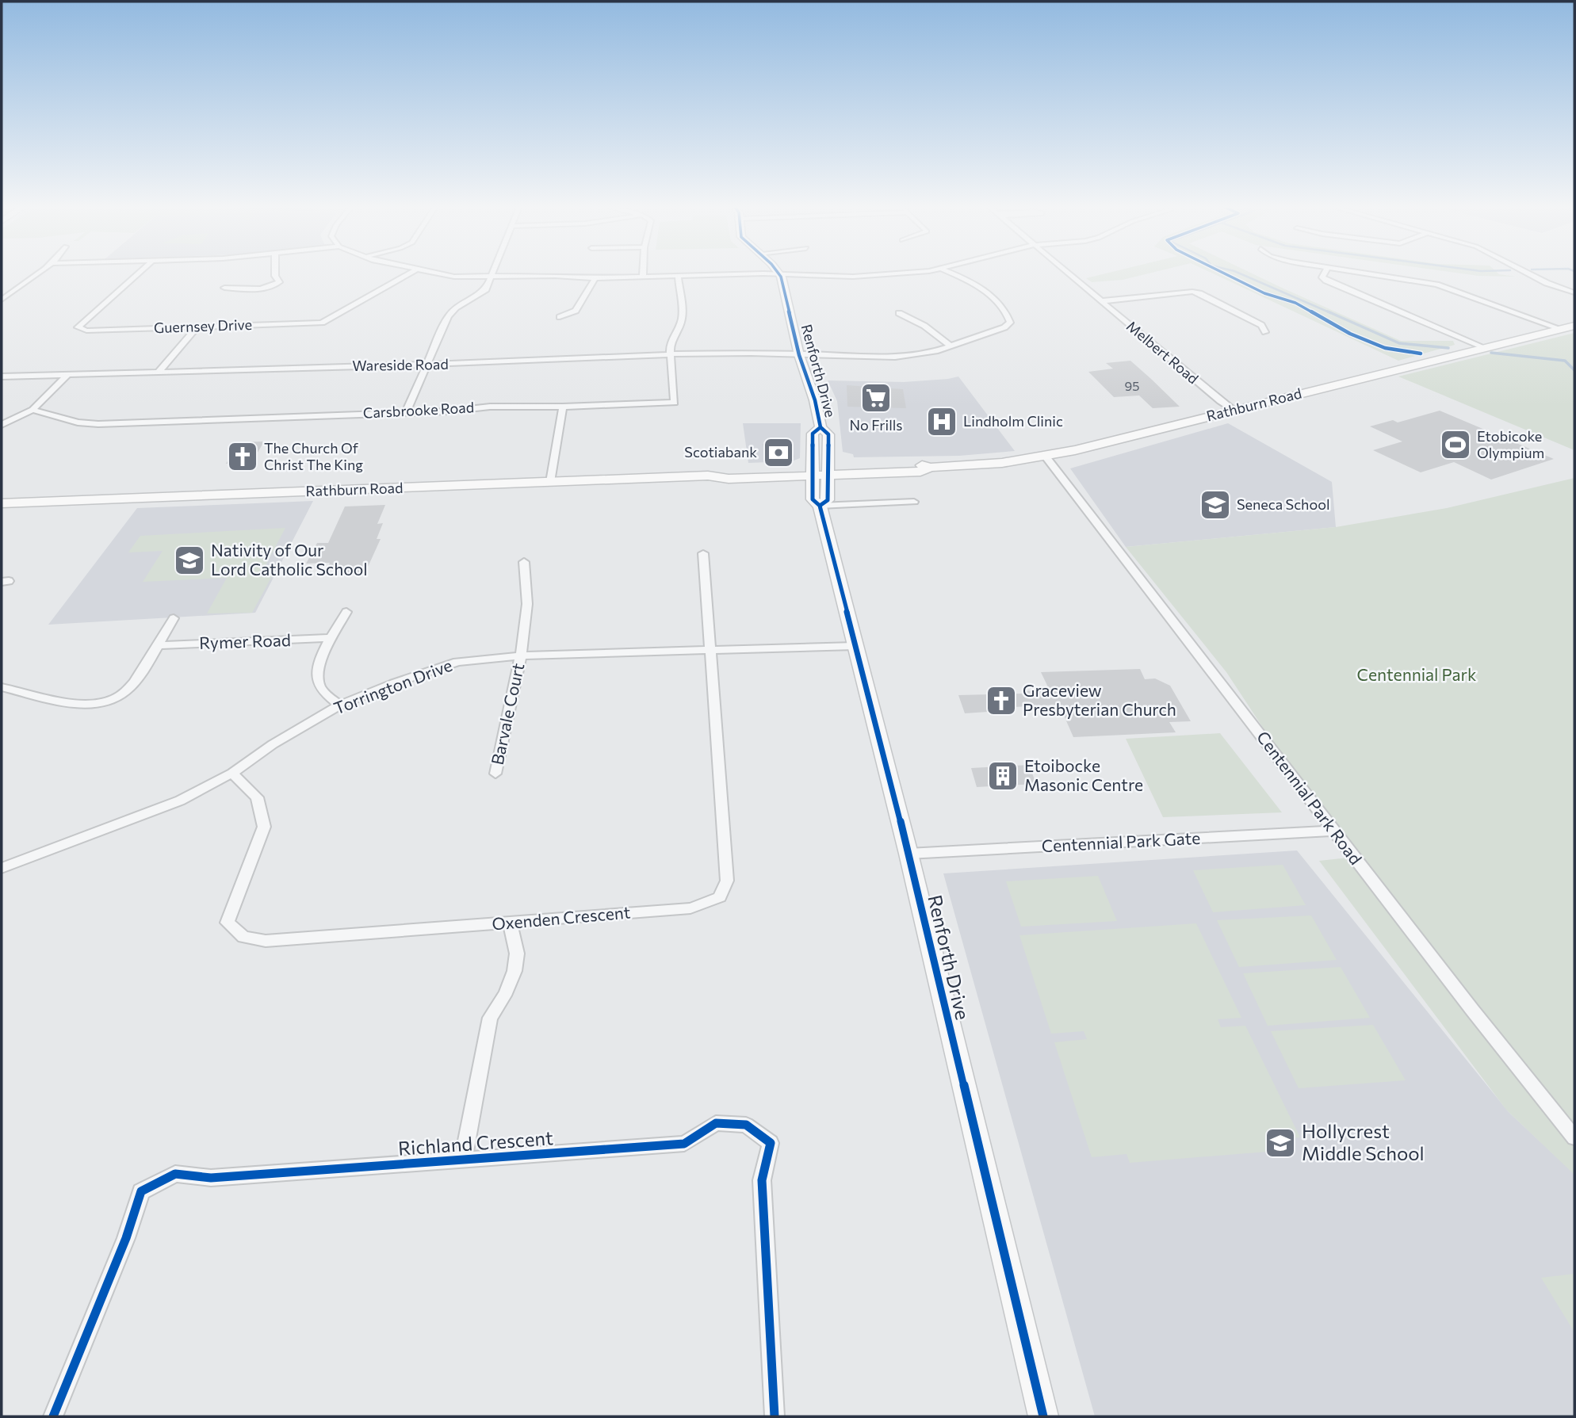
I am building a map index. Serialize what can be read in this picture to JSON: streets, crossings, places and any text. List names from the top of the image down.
{
  "streets": {
    "street": [
      "Guernsey Drive",
      "Melbert Road",
      "Wareside Road",
      "Renforth Drive",
      "Rathburn Road",
      "Carsbrooke Road",
      "Rymer Road",
      "Torrington Drive",
      "Barvale Court",
      "Centennial Park Road",
      "Centennial Park Gate",
      "Oxenden Crescent",
      "Richland Crescent"
    ]
  },
  "crossings": [
    ["Melbert Road", "Rathburn Road"],
    ["Wareside Road", "Renforth Drive"],
    ["Wareside Road", "Carsbrooke Road"],
    ["Renforth Drive", "Rathburn Road"],
    ["Renforth Drive", "Torrington Drive"],
    ["Renforth Drive", "Centennial Park Gate"],
    ["Rathburn Road", "Centennial Park Road"],
    ["Torrington Drive", "Barvale Court"],
    ["Torrington Drive", "Oxenden Crescent"],
    ["Centennial Park Road", "Centennial Park Gate"]
  ],
  "parks": ["Centennial Park"],
  "places": {
    "supermarket": ["No Frills"],
    "hospital": ["Lindholm Clinic"],
    "sports": ["Etobicoke Olympium"],
    "bank": ["Scotiabank"],
    "church": ["The Church Of Christ The King", "Graceview Presbyterian Church"],
    "school or university": ["Seneca School", "Nativity of Our Lord Catholic School", "Hollycrest Middle School"],
    "building": ["Etoibocke Masonic Centre"]
  },
  "house_numbers": ["95"]
}
